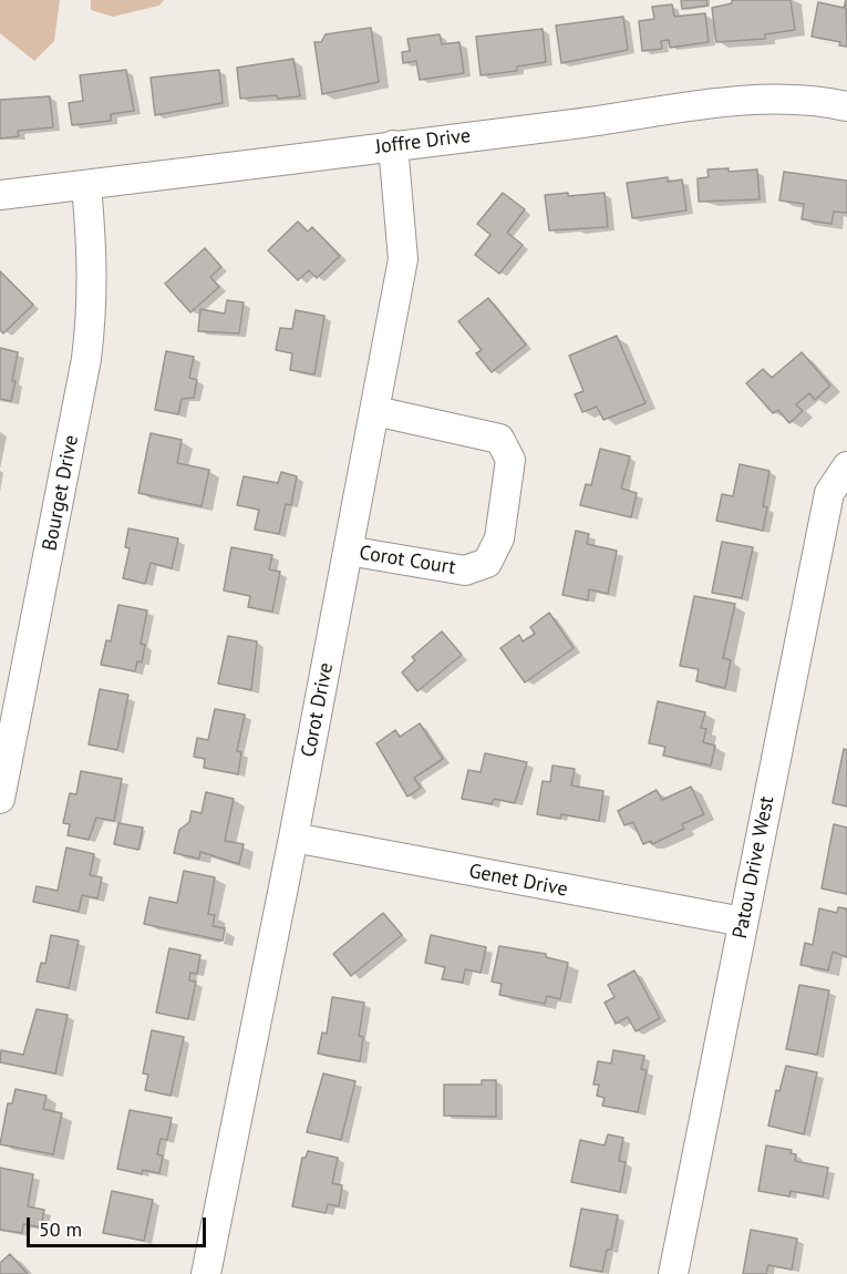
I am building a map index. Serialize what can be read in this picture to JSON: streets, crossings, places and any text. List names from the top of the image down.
{
  "streets": {
    "street": [
      "Joffre Drive",
      "Bourget Drive",
      "Corot Court",
      "Corot Drive",
      "Patou Drive West",
      "Genet Drive"
    ]
  },
  "crossings": [
    ["Joffre Drive", "Bourget Drive"],
    ["Joffre Drive", "Corot Drive"],
    ["Corot Court", "Corot Drive"],
    ["Corot Drive", "Genet Drive"],
    ["Patou Drive West", "Genet Drive"]
  ],
  "scale_bar": "50 m"
}
